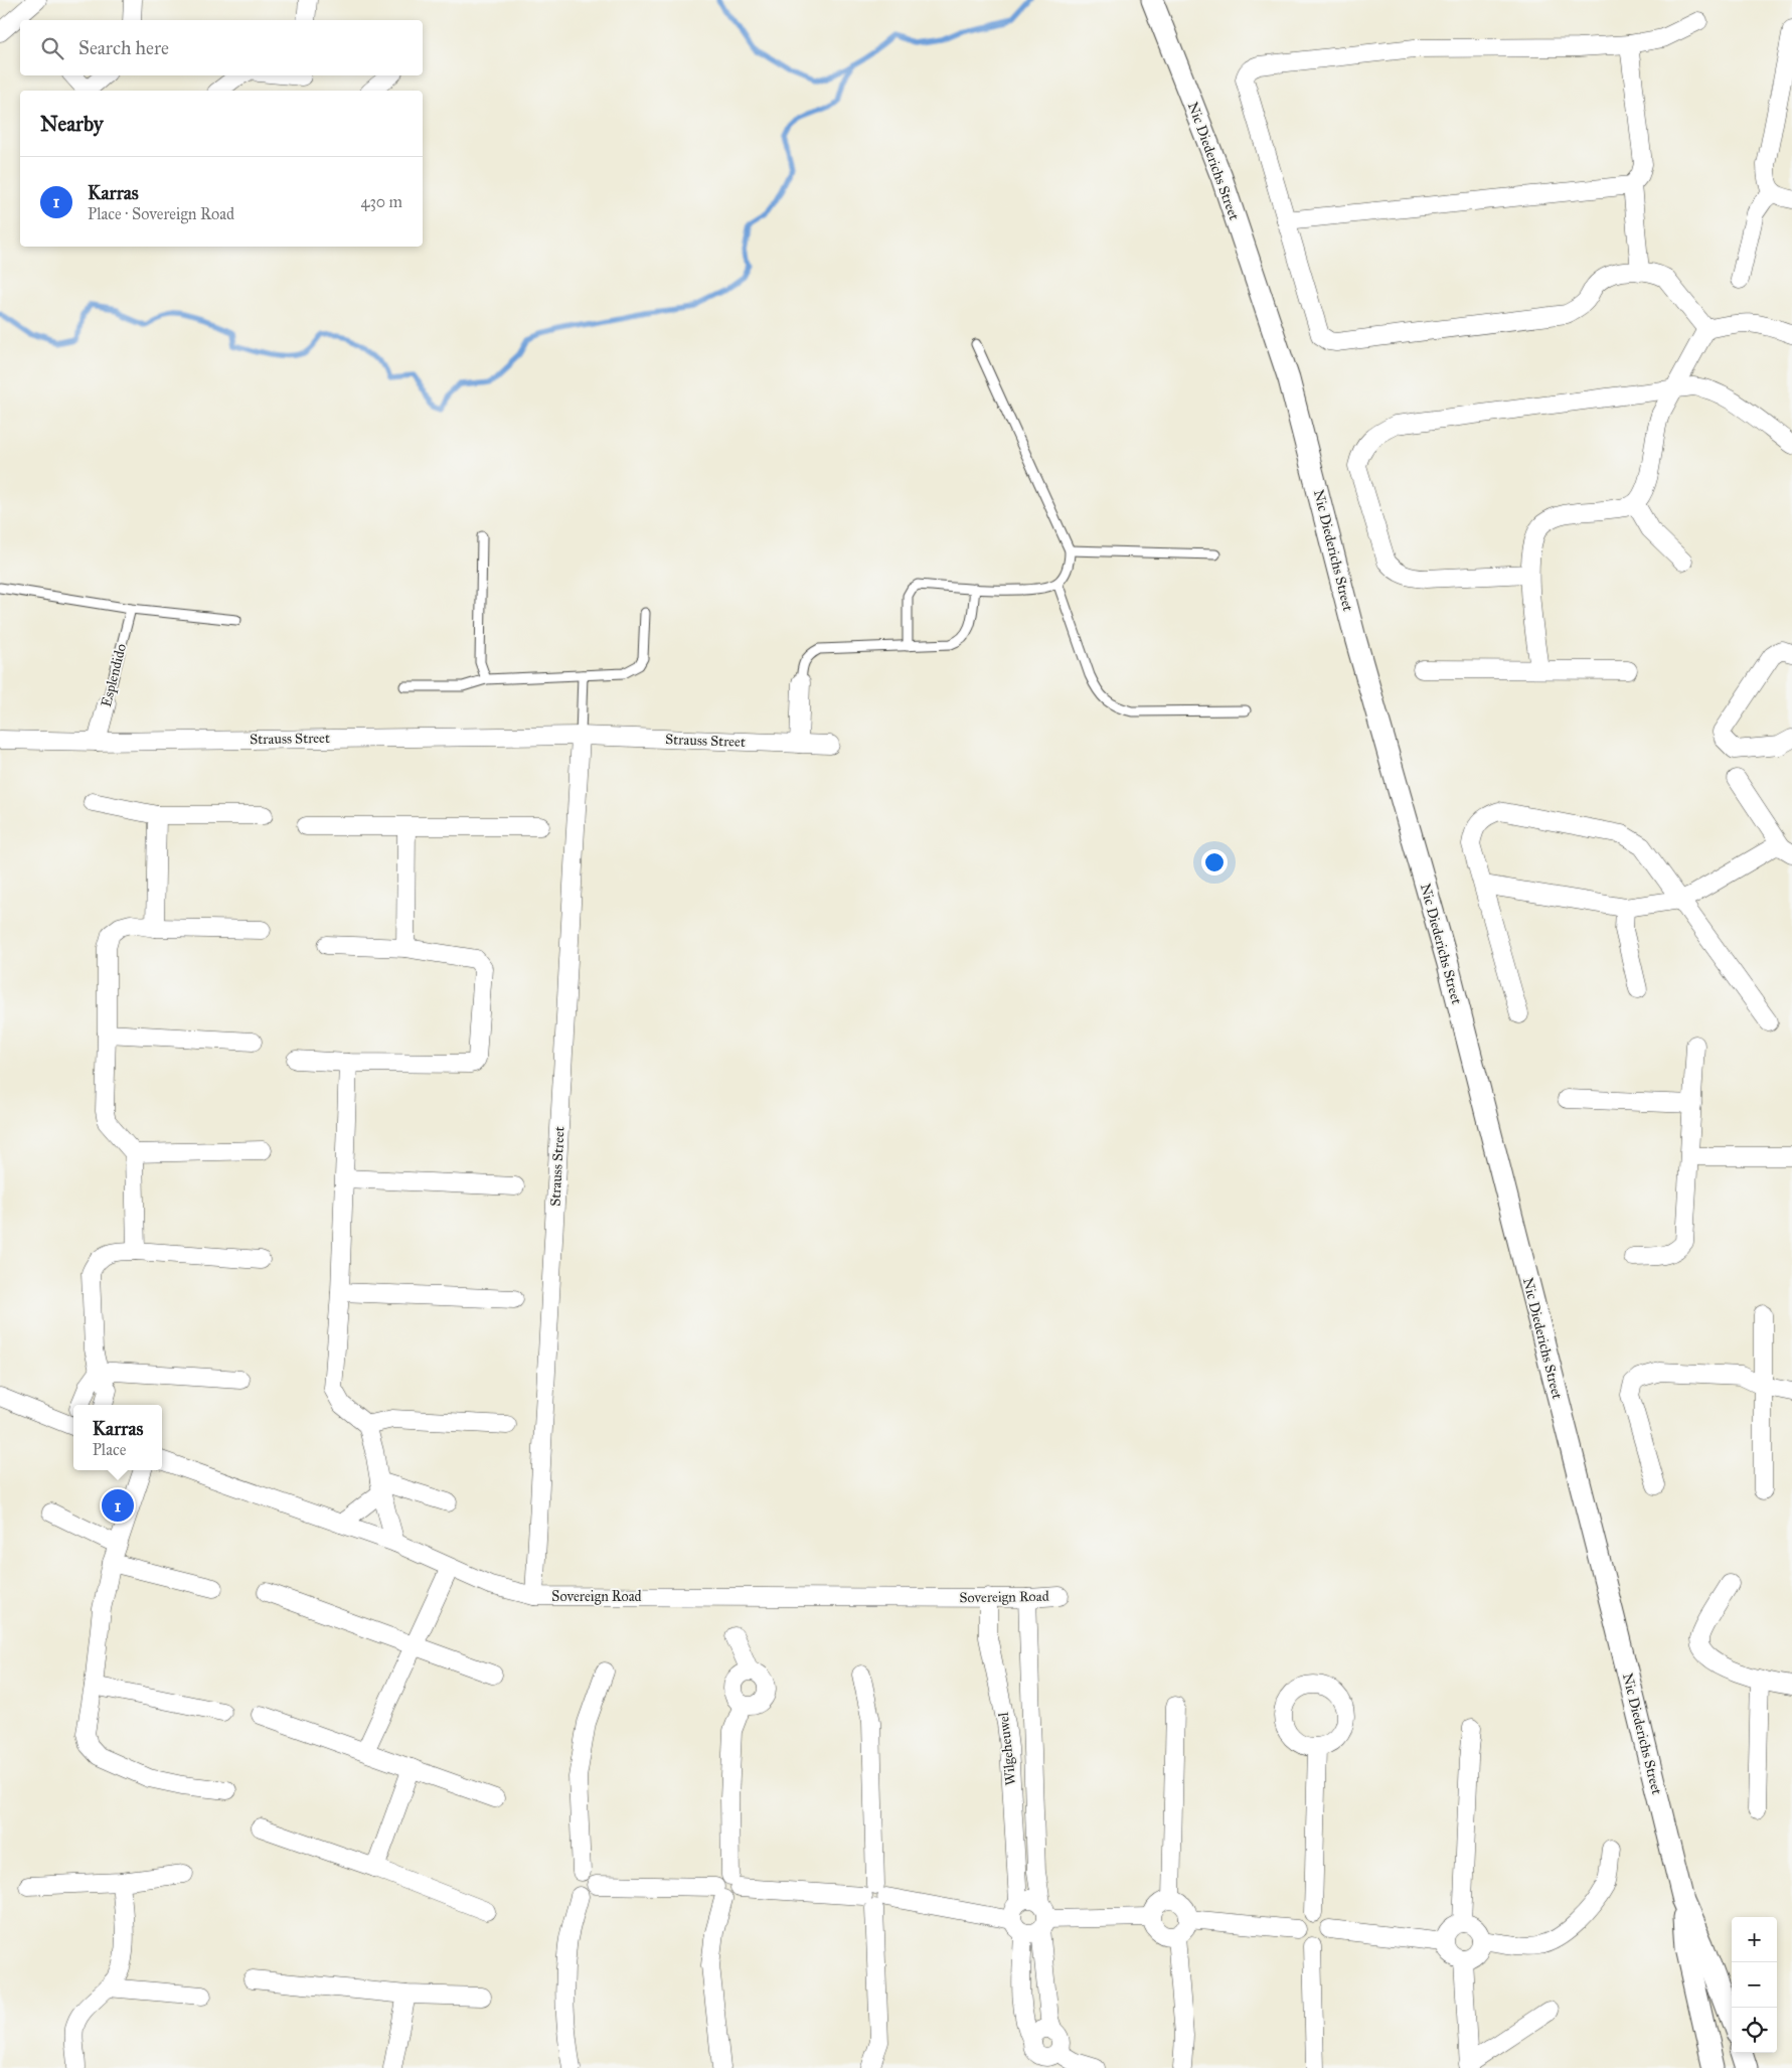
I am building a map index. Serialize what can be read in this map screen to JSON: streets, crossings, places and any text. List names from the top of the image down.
{
  "streets": {
    "street": [
      "Nic Diederichs Street",
      "Esplendido",
      "Strauss Street",
      "Sovereign Road",
      "Wilgeheuwel"
    ]
  },
  "crossings": [
    ["Esplendido", "Strauss Street"],
    ["Strauss Street", "Sovereign Road"],
    ["Sovereign Road", "Wilgeheuwel"]
  ],
  "page": {
    "search": "Search here",
    "heading": "Nearby",
    "list": [
      {
        "mark": "1",
        "name": "Karras",
        "note": "Place · Sovereign Road",
        "value": "430 m"
      }
    ],
    "popup": ["Karras", "Place"],
    "pins": "1",
    "map_buttons": ["+", "−"]
  }
}
